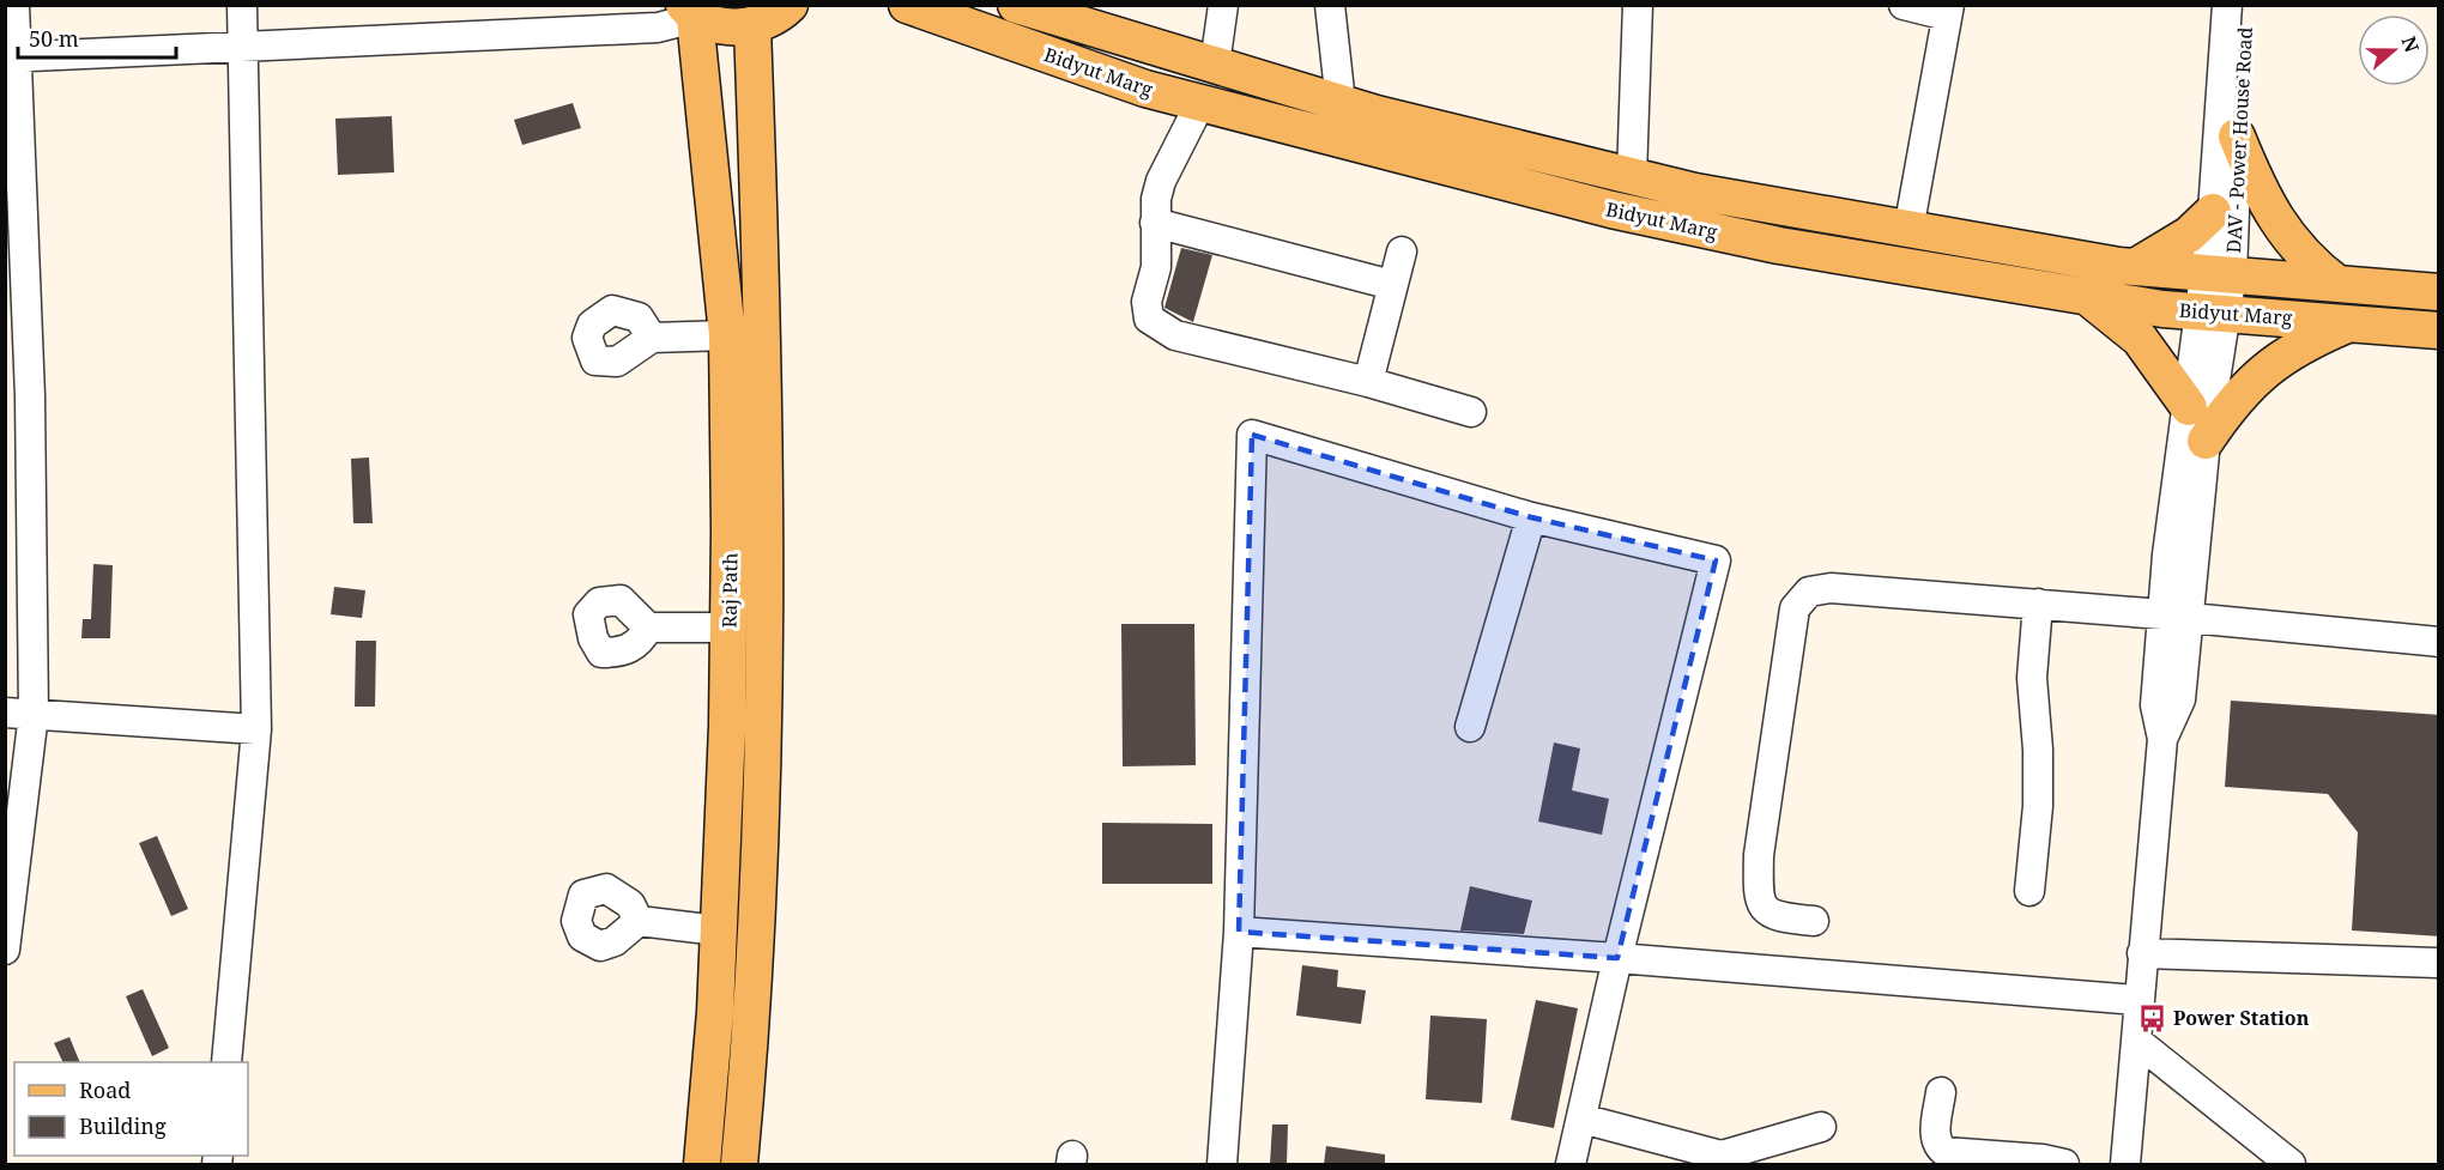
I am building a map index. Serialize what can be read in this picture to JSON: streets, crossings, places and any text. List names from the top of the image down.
{
  "streets": {
    "main road": ["Bidyut Marg", "Raj Path"],
    "street": ["DAV - Power House Road"]
  },
  "crossings": [
    ["Bidyut Marg", "DAV - Power House Road"]
  ],
  "places": {
    "bus stop": ["Power Station"]
  },
  "legend": ["Road", "Building"],
  "scale_bar": "50 m",
  "north": "right"
}
